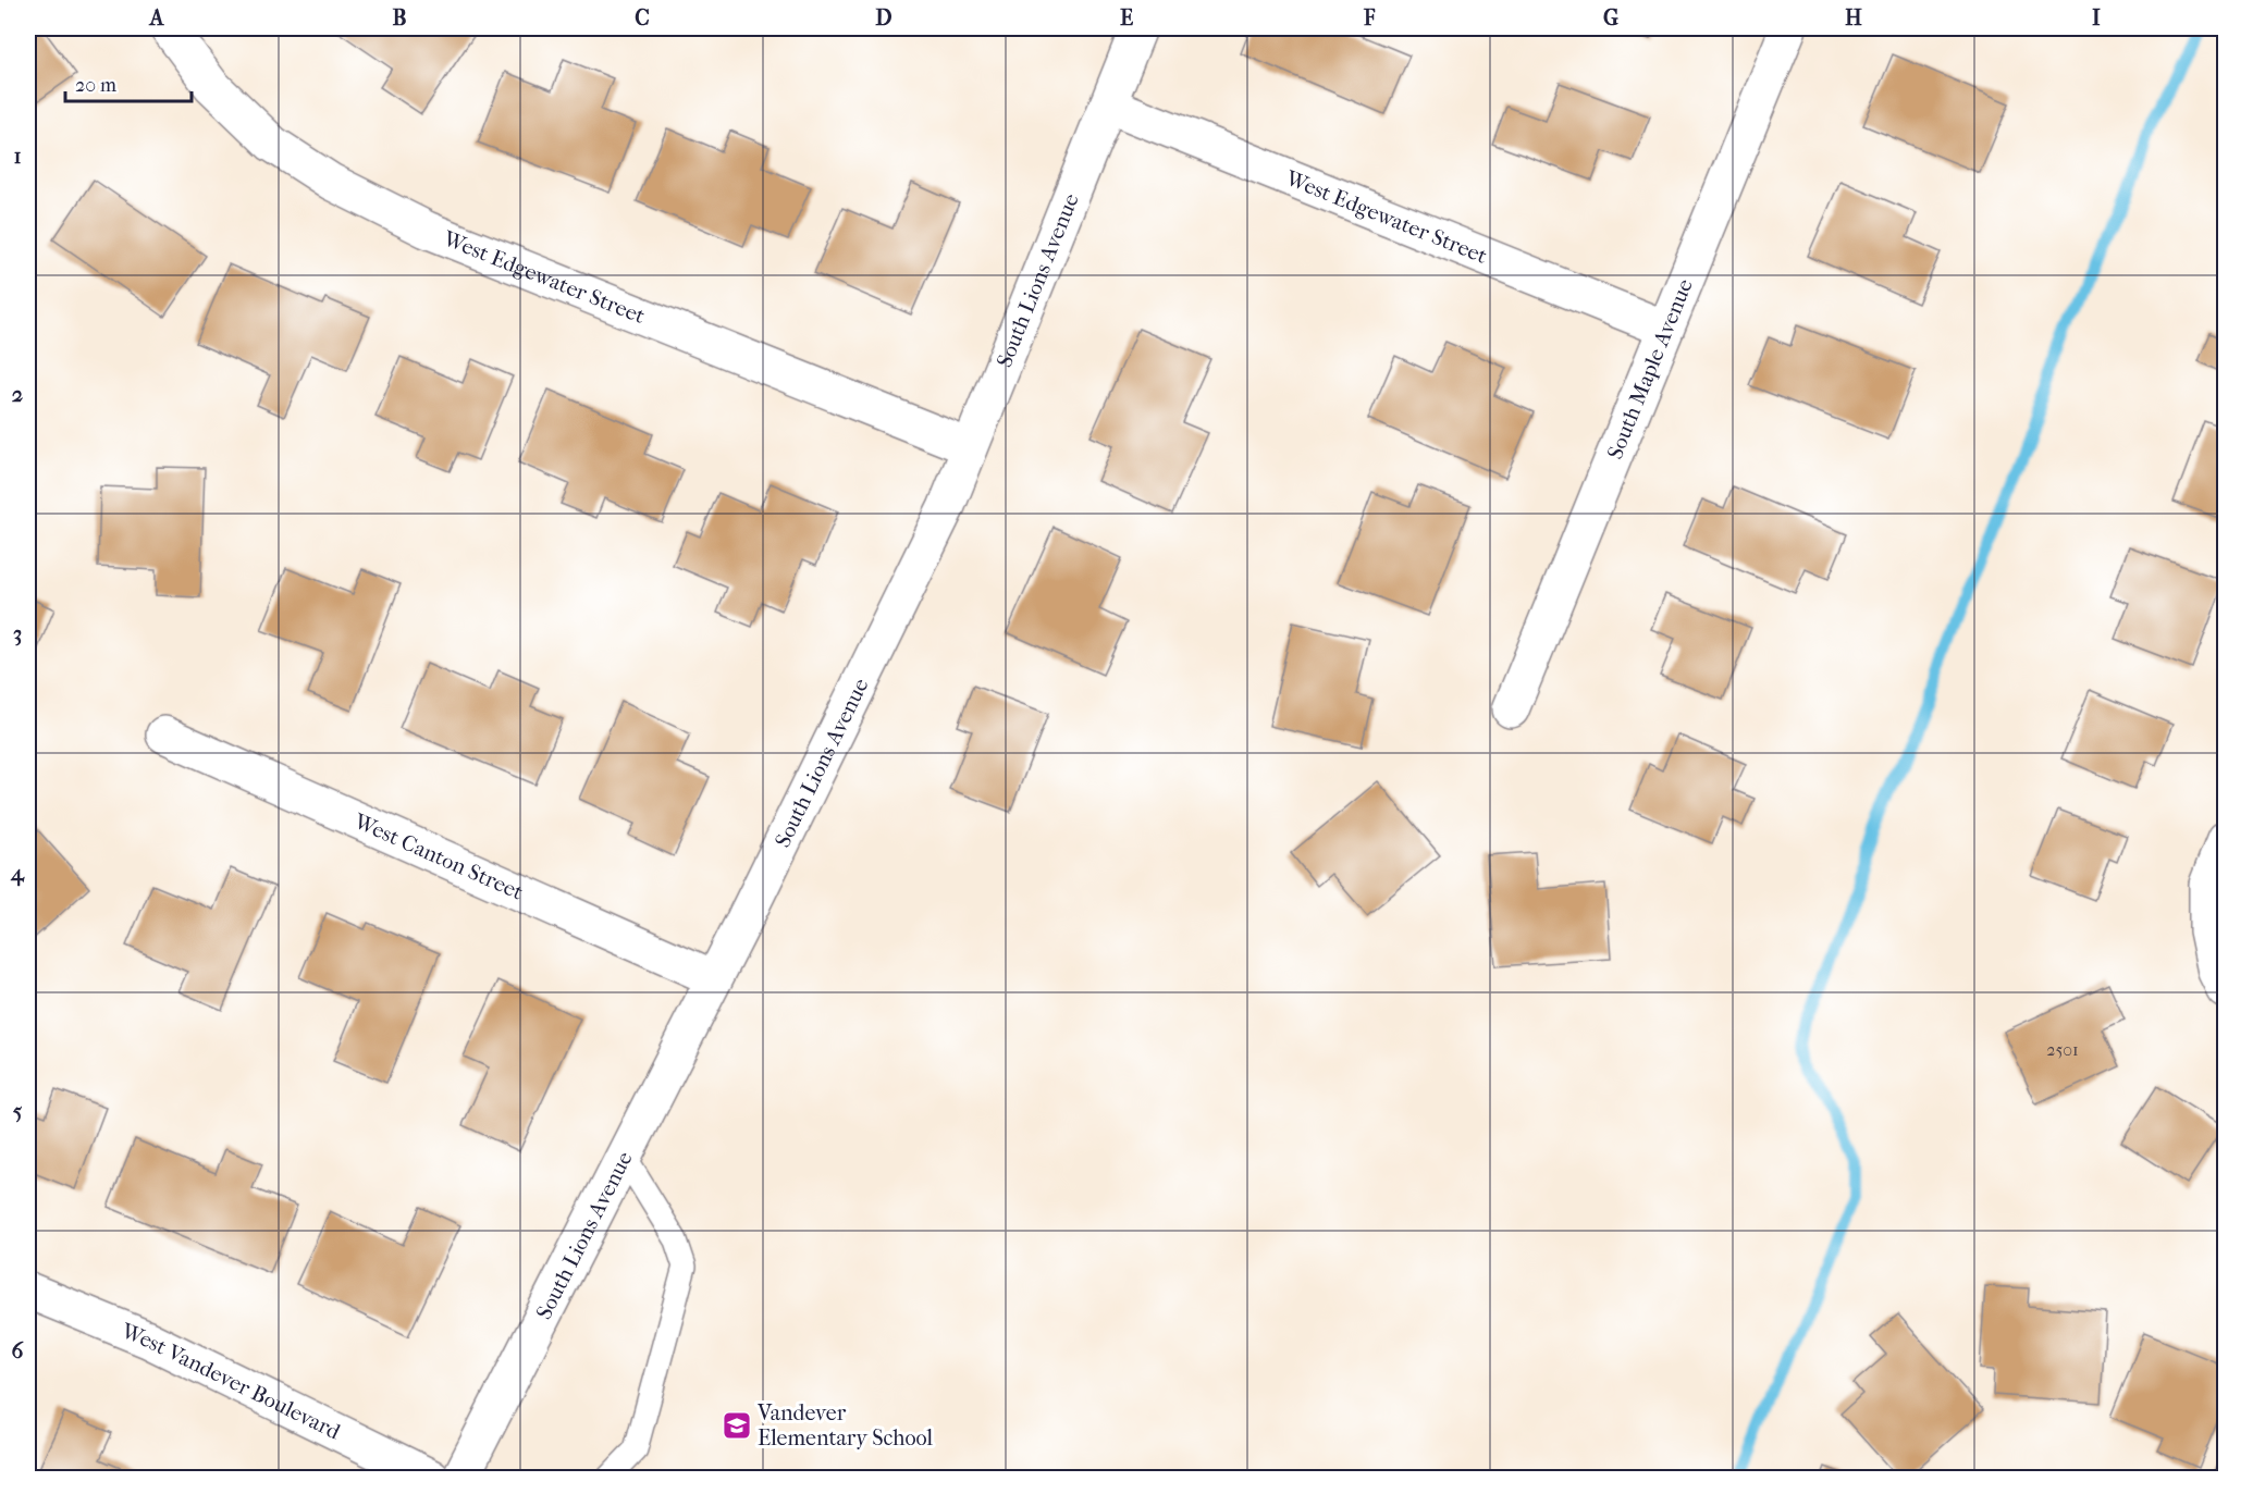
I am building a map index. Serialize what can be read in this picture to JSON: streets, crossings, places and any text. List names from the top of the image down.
{
  "streets": {
    "street": [
      "West Edgewater Street",
      "South Lions Avenue",
      "South Maple Avenue",
      "West Canton Street",
      "West Vandever Boulevard"
    ]
  },
  "crossings": [
    ["West Edgewater Street", "South Lions Avenue"],
    ["West Edgewater Street", "South Maple Avenue"],
    ["South Lions Avenue", "West Canton Street"]
  ],
  "places": {
    "school or university": ["Vandever Elementary School"]
  },
  "house_numbers": ["2501"],
  "scale_bar": "20 m",
  "grid": {
    "columns": [
      "A",
      "B",
      "C",
      "D",
      "E",
      "F",
      "G",
      "H",
      "I"
    ],
    "rows": [
      "1",
      "2",
      "3",
      "4",
      "5",
      "6"
    ]
  }
}
